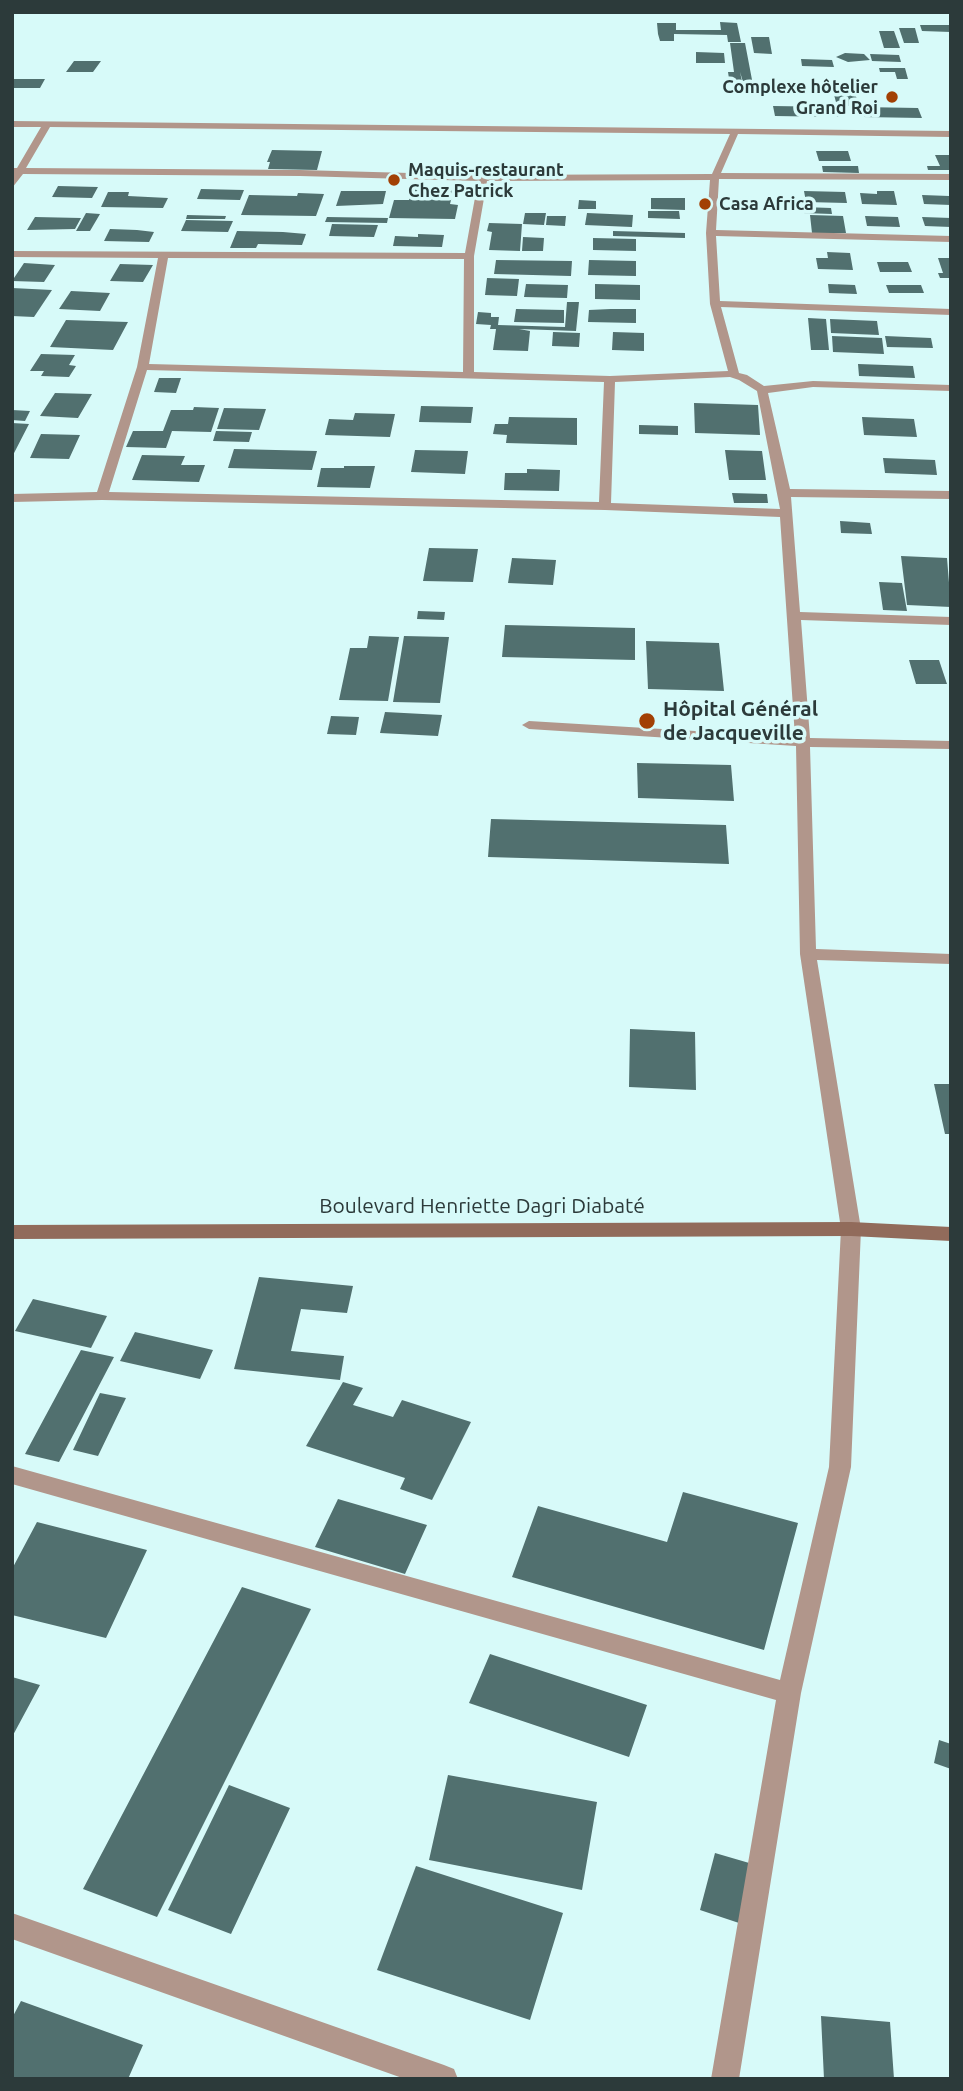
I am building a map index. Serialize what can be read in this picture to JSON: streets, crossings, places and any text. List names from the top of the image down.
{
  "streets": {
    "main road": ["Boulevard Henriette Dagri Diabaté"]
  },
  "places": [
    "Complexe hôtelier Grand Roi",
    "Maquis-restaurant Chez Patrick",
    "Casa Africa",
    "Hôpital Général de Jacqueville"
  ]
}
